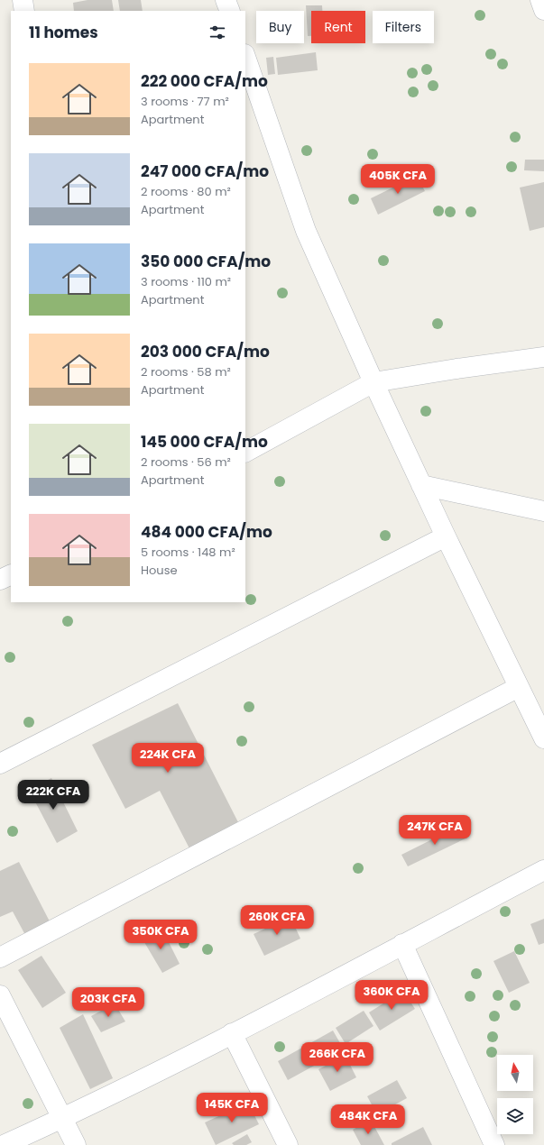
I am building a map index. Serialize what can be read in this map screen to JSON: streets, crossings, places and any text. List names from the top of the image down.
{
  "north": "top",
  "page": {
    "chip": ["Buy", "Rent", "Filters"],
    "heading": "11 homes",
    "list": [
      {
        "name": "222 000 CFA/mo",
        "note": "3 rooms · 77 m² · Apartment"
      },
      {
        "name": "247 000 CFA/mo",
        "note": "2 rooms · 80 m² · Apartment"
      },
      {
        "name": "350 000 CFA/mo",
        "note": "3 rooms · 110 m² · Apartment"
      },
      {
        "name": "203 000 CFA/mo",
        "note": "2 rooms · 58 m² · Apartment"
      },
      {
        "name": "145 000 CFA/mo",
        "note": "2 rooms · 56 m² · Apartment"
      },
      {
        "name": "484 000 CFA/mo",
        "note": "5 rooms · 148 m² · House"
      }
    ],
    "price": [
      "405K CFA",
      "224K CFA",
      "222K CFA",
      "247K CFA",
      "260K CFA",
      "350K CFA",
      "360K CFA",
      "203K CFA",
      "266K CFA",
      "145K CFA",
      "484K CFA"
    ]
  }
}
